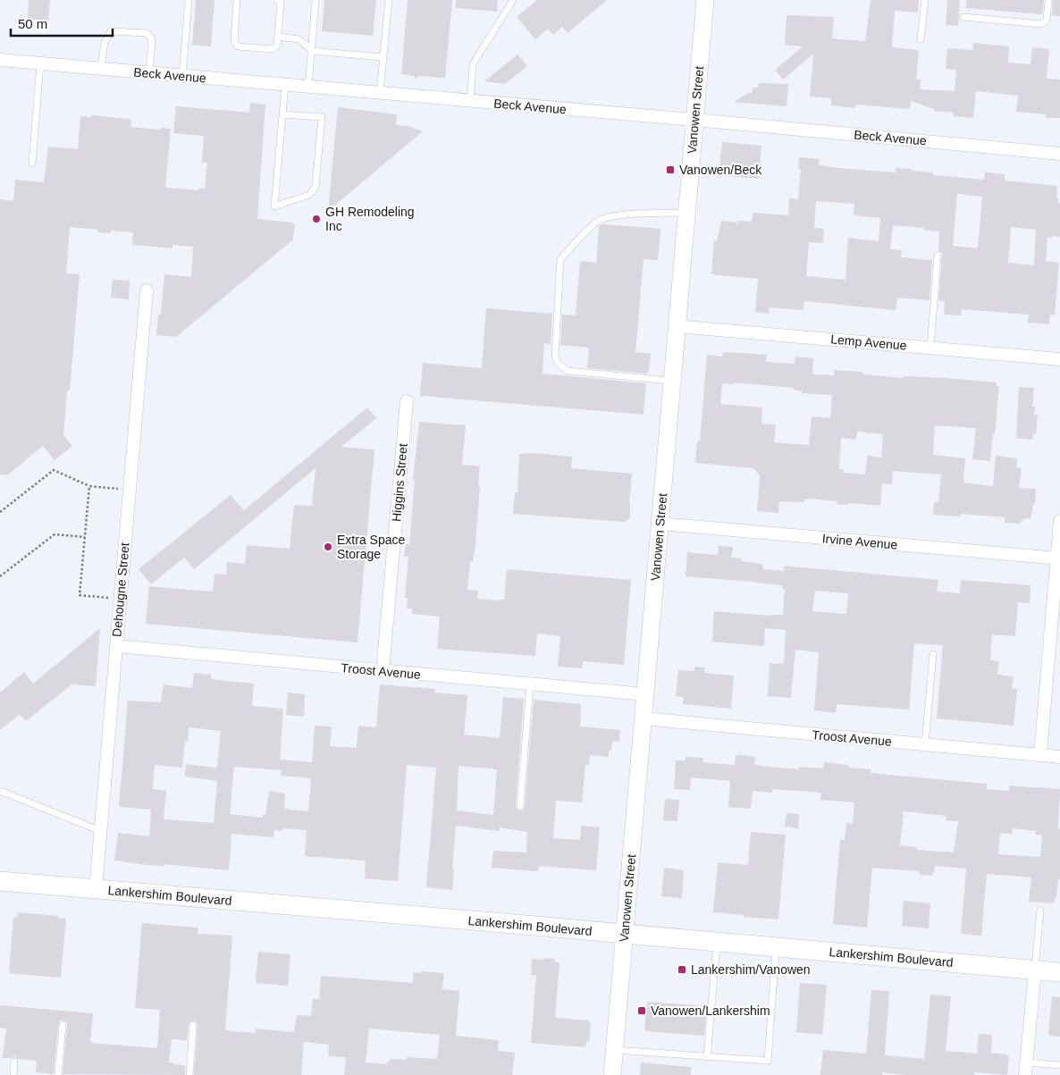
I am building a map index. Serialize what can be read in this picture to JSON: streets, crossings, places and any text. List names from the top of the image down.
{
  "streets": {
    "main road": ["Vanowen Street", "Lankershim Boulevard"],
    "street": [
      "Beck Avenue",
      "Lemp Avenue",
      "Higgins Street",
      "Irvine Avenue",
      "Dehougne Street",
      "Troost Avenue"
    ]
  },
  "crossings": [
    ["Beck Avenue", "Vanowen Street"],
    ["Vanowen Street", "Lemp Avenue"],
    ["Vanowen Street", "Irvine Avenue"],
    ["Vanowen Street", "Troost Avenue"],
    ["Vanowen Street", "Lankershim Boulevard"],
    ["Higgins Street", "Troost Avenue"],
    ["Dehougne Street", "Troost Avenue"],
    ["Dehougne Street", "Lankershim Boulevard"]
  ],
  "places": {
    "transit": ["Vanowen/Beck", "Lankershim/Vanowen", "Vanowen/Lankershim"],
    "other": ["GH Remodeling Inc", "Extra Space Storage"]
  },
  "scale_bar": "50 m"
}
